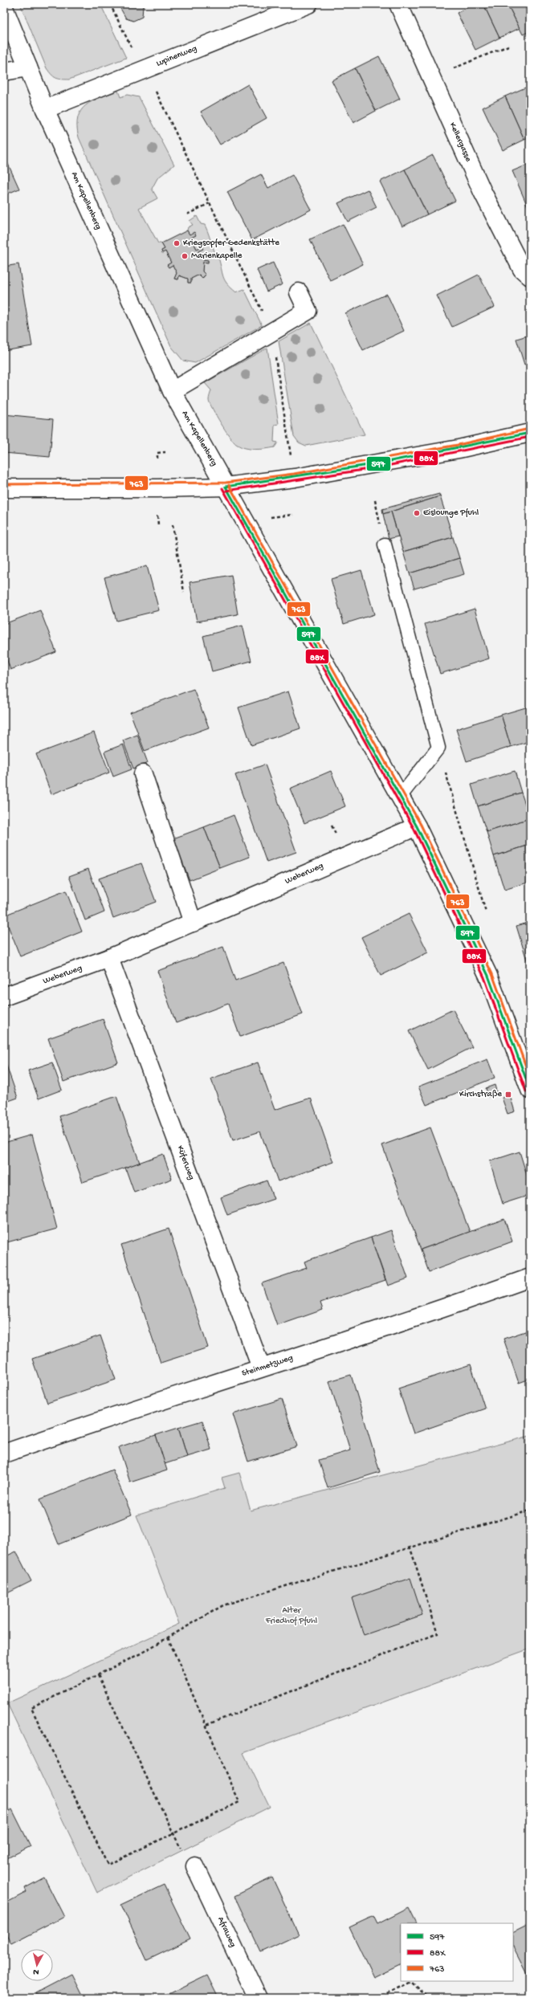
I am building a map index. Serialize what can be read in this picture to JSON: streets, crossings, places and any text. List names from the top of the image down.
{
  "streets": {
    "street": [
      "Lupinenweg",
      "Kellergasse",
      "Am Kapellenberg",
      "Weberweg",
      "Küferweg",
      "Steinmetzweg",
      "Afraweg"
    ]
  },
  "crossings": [
    ["Lupinenweg", "Am Kapellenberg"],
    ["Weberweg", "Küferweg"],
    ["Küferweg", "Steinmetzweg"]
  ],
  "parks": ["Alter Friedhof Pfuhl"],
  "places": {
    "other": ["Kriegsopfer-Gedenkstätte", "Marienkapelle", "Eislounge Pfuhl"],
    "transit": ["Kirchstraße"]
  },
  "lines": ["transit line 763", "transit line 597", "transit line 88X"],
  "legend": ["597", "88X", "763"],
  "north": "bottom"
}
